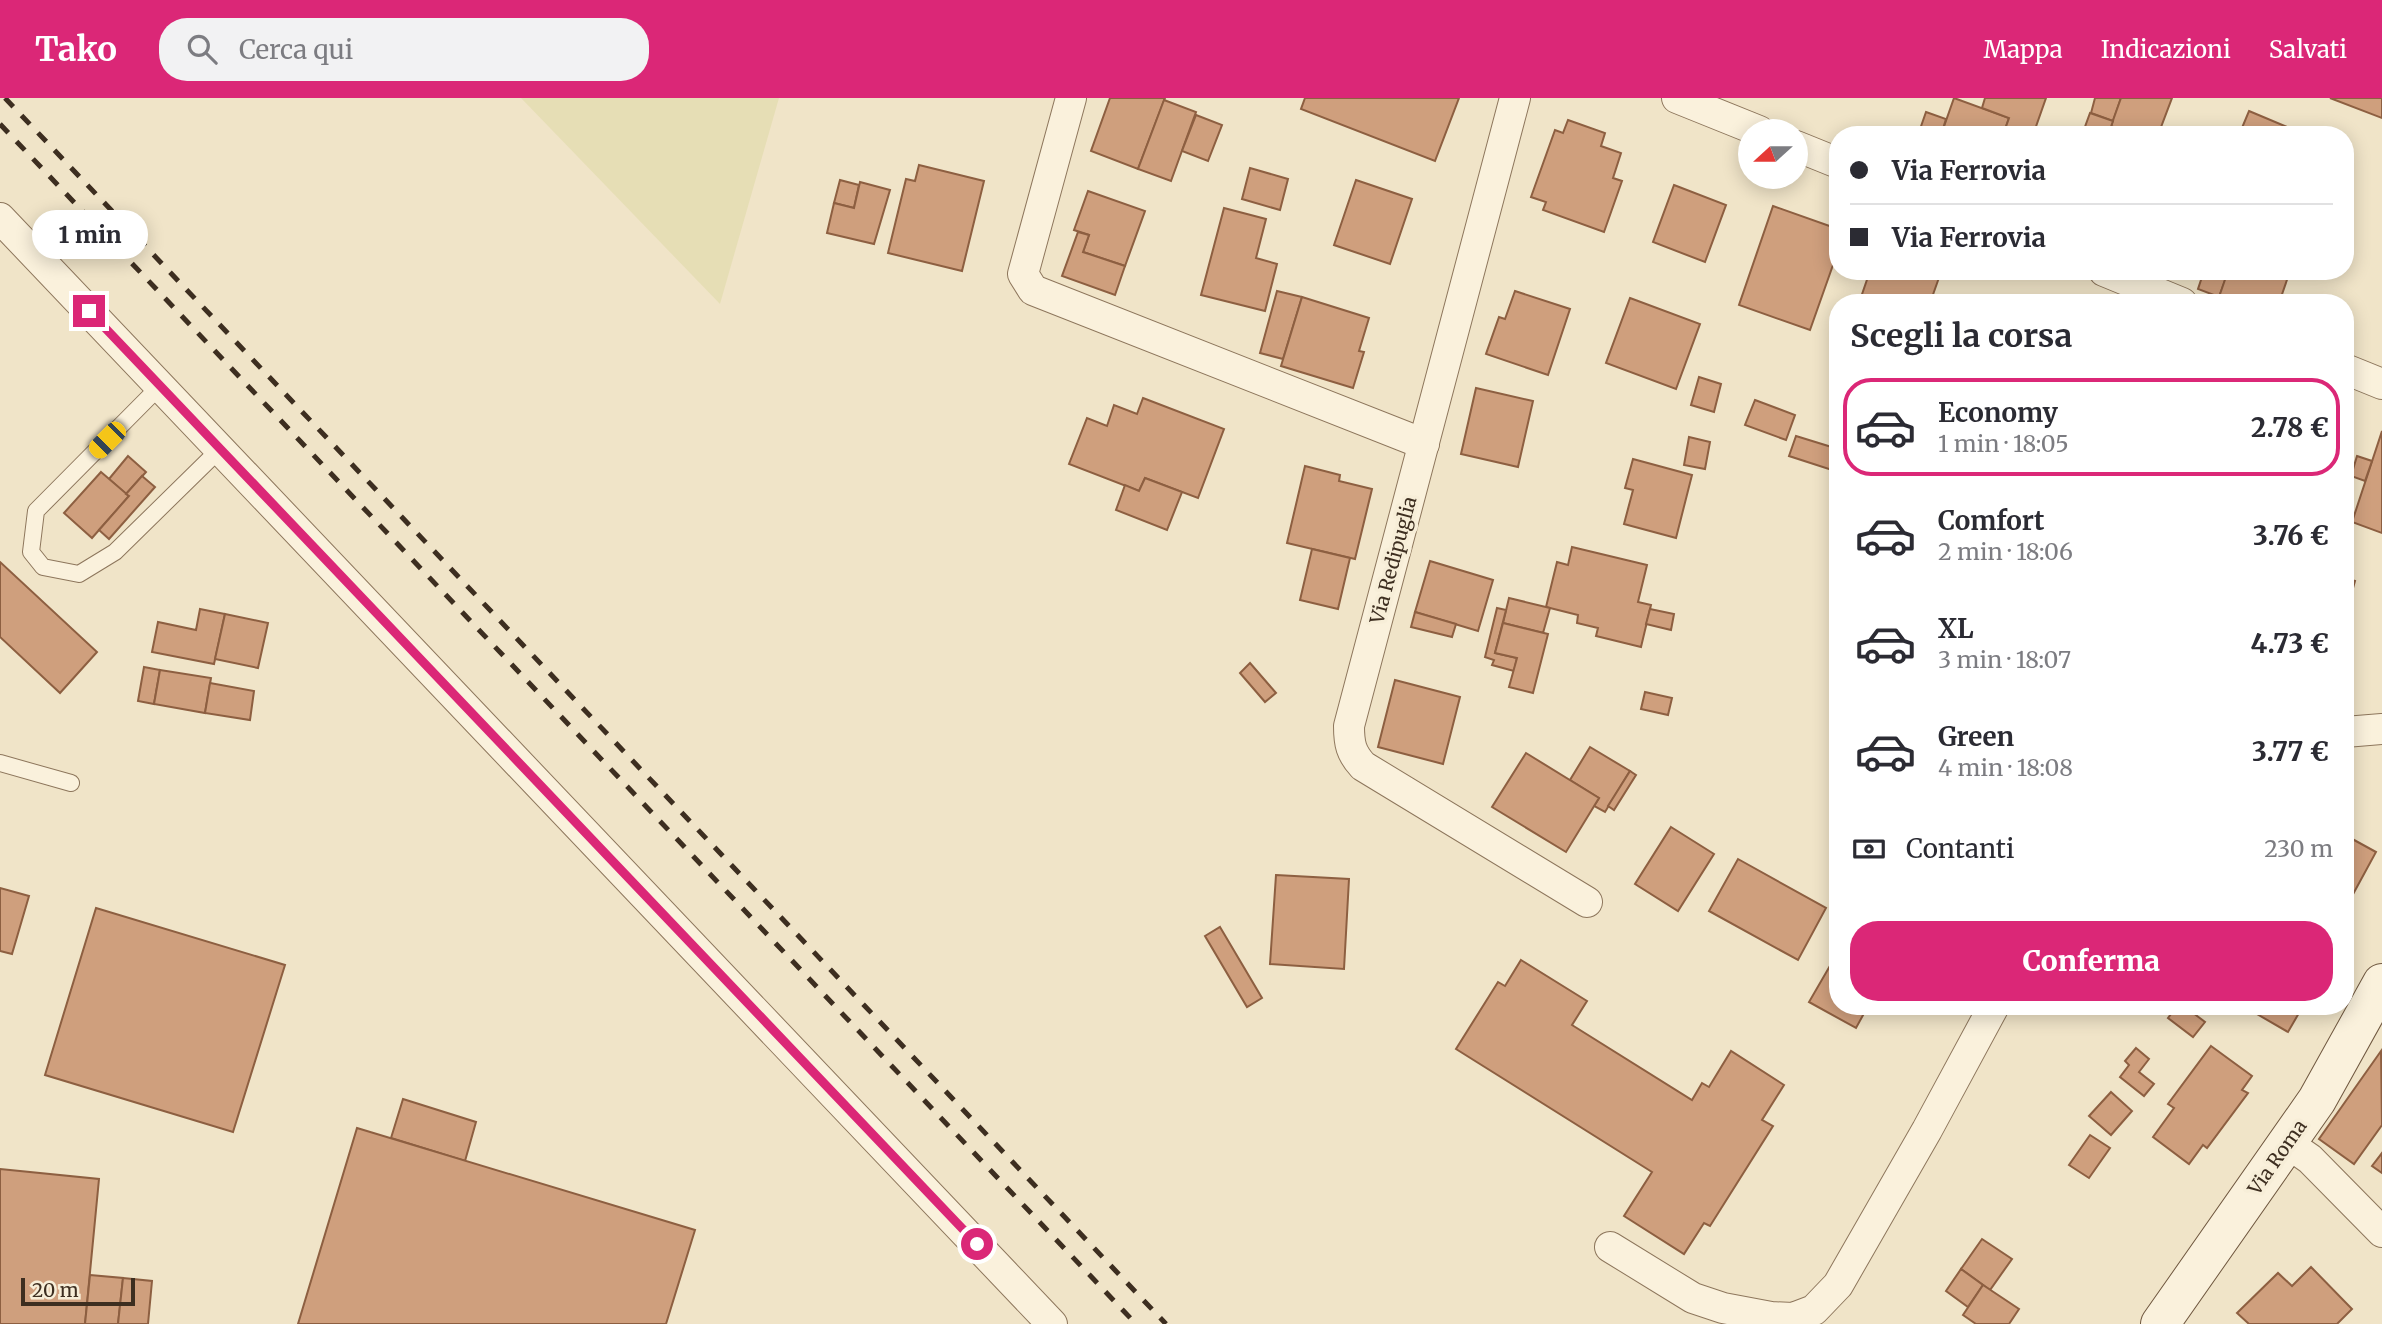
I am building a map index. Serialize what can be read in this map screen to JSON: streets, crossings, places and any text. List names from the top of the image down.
{
  "streets": {
    "street": ["Via Redipuglia", "Via Roma"]
  },
  "scale_bar": "20 m",
  "north": "left",
  "page": {
    "header": "Tako",
    "search": "Cerca qui",
    "nav": ["Mappa", "Indicazioni", "Salvati"],
    "banner": ["Via Ferrovia", "Via Ferrovia"],
    "bubble": "1 min",
    "heading": "Scegli la corsa",
    "list": [
      {
        "name": "Economy",
        "note": "1 min · 18:05",
        "value": "2.78 €"
      },
      {
        "name": "Comfort",
        "note": "2 min · 18:06",
        "value": "3.76 €"
      },
      {
        "name": "XL",
        "note": "3 min · 18:07",
        "value": "4.73 €"
      },
      {
        "name": "Green",
        "note": "4 min · 18:08",
        "value": "3.77 €"
      }
    ],
    "pay": ["Contanti", "230 m"],
    "buttons": "Conferma",
    "scale": "20 m"
  }
}
